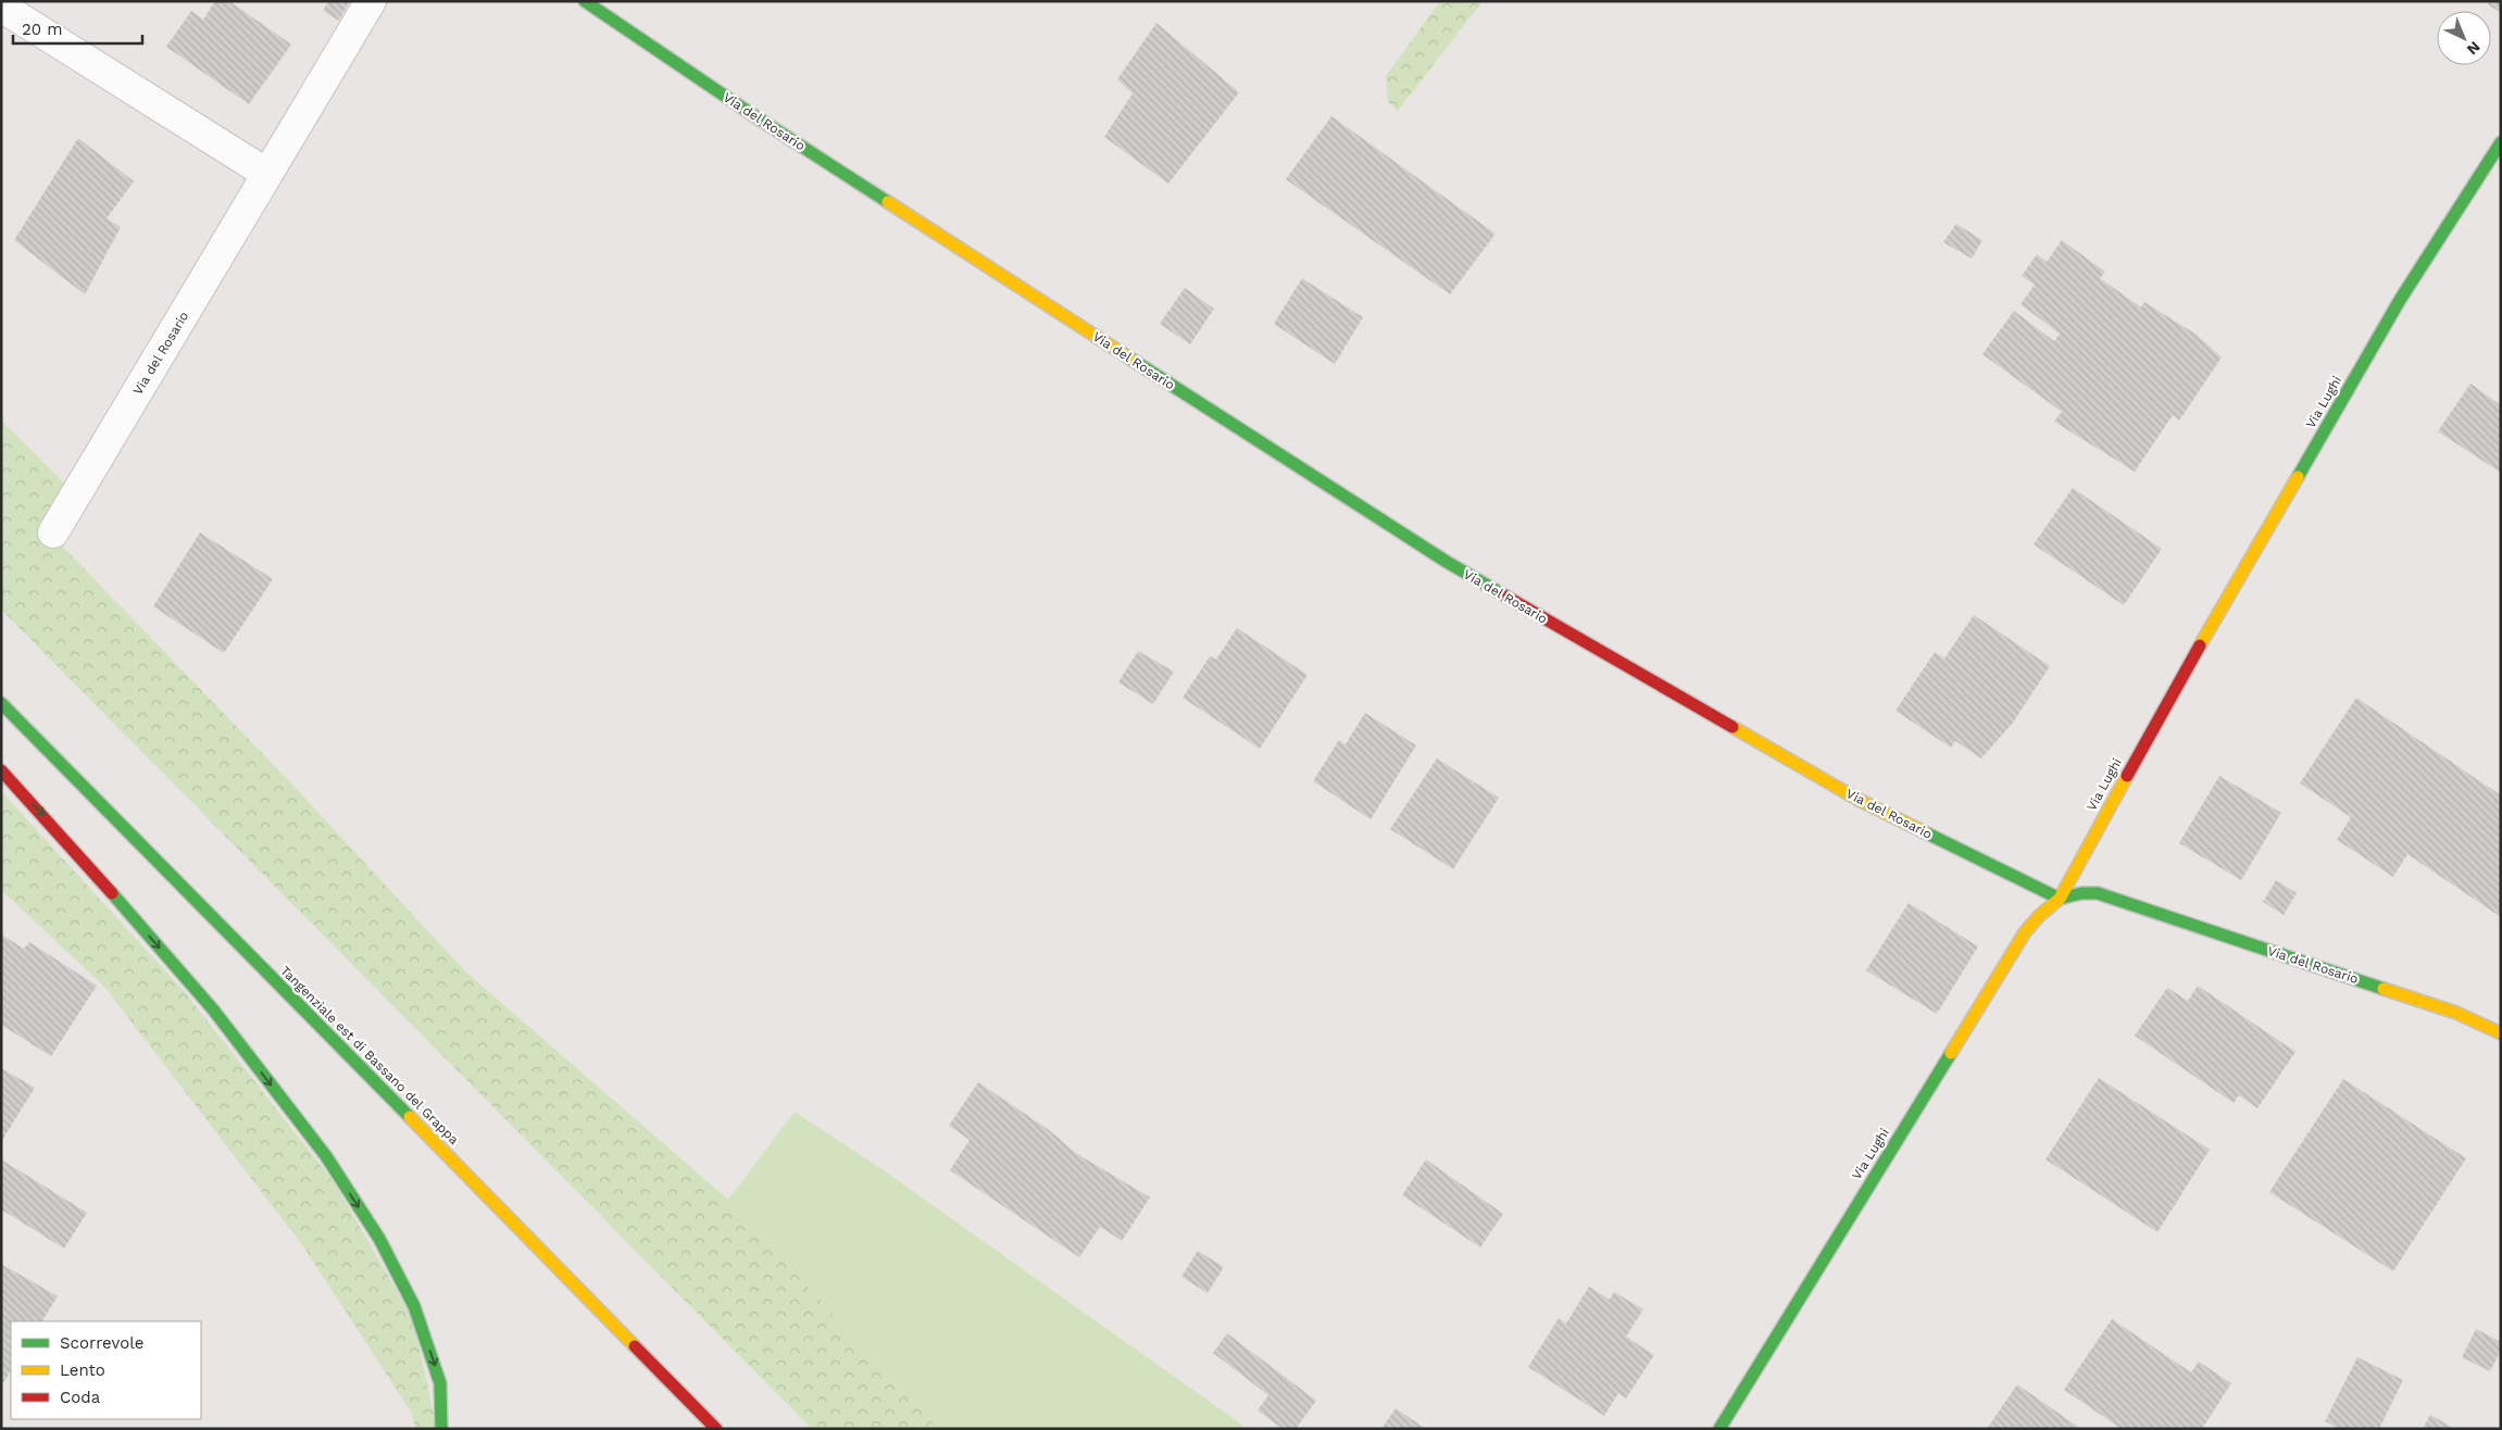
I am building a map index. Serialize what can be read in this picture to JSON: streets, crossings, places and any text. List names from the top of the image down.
{
  "streets": {
    "main road": ["Via del Rosario", "Via Lughi", "Tangenziale est di Bassano del Grappa"]
  },
  "crossings": [
    ["Via del Rosario", "Via Lughi"]
  ],
  "legend": ["Scorrevole", "Lento", "Coda"],
  "scale_bar": "20 m",
  "north": "bottom right"
}
